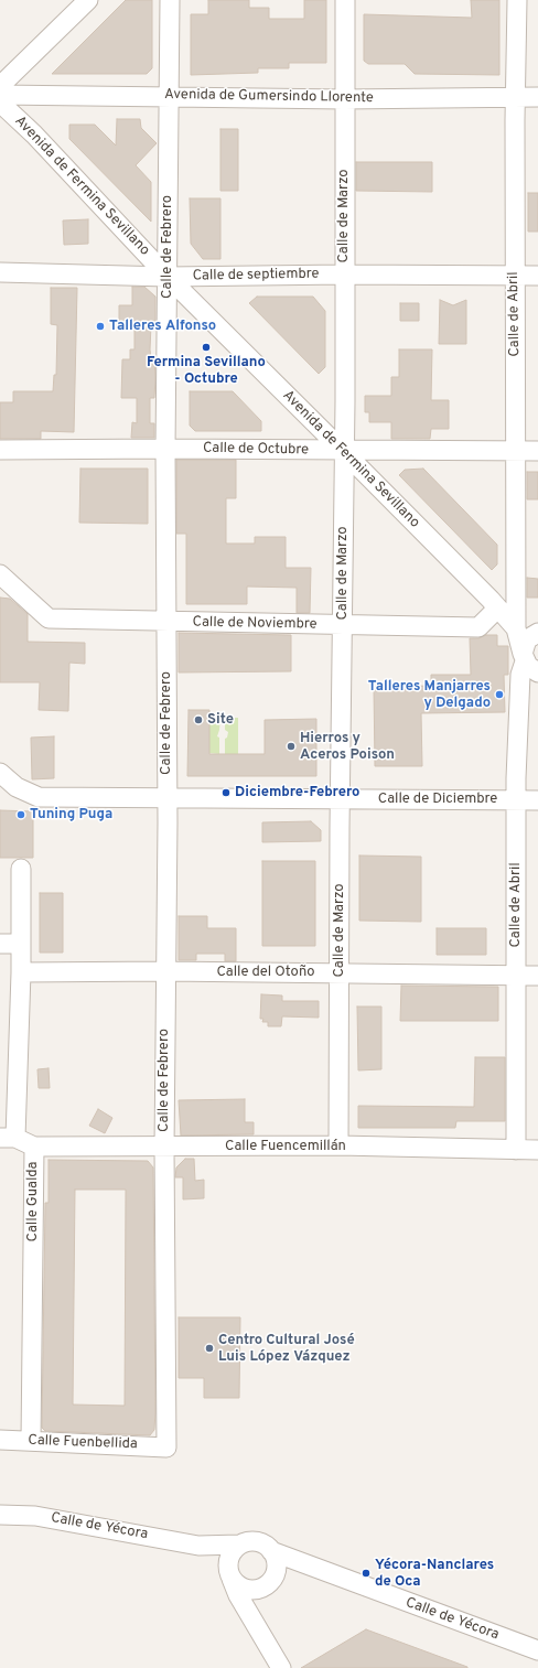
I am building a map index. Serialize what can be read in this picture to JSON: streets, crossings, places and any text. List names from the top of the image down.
{
  "streets": {
    "street": [
      "Avenida de Gumersindo Llorente",
      "Avenida de Fermina Sevillano",
      "Calle de Marzo",
      "Calle de Febrero",
      "Calle de septiembre",
      "Calle de Abril",
      "Calle de Octubre",
      "Calle de Noviembre",
      "Calle de Diciembre",
      "Calle del Otoño",
      "Calle Fuencemillán",
      "Calle Gualda",
      "Calle Fuenbellida",
      "Calle de Yécora"
    ]
  },
  "crossings": [
    ["Avenida de Gumersindo Llorente", "Calle de Marzo"],
    ["Avenida de Gumersindo Llorente", "Calle de Febrero"],
    ["Avenida de Gumersindo Llorente", "Calle de Abril"],
    ["Avenida de Fermina Sevillano", "Calle de Marzo"],
    ["Avenida de Fermina Sevillano", "Calle de Febrero"],
    ["Avenida de Fermina Sevillano", "Calle de septiembre"],
    ["Avenida de Fermina Sevillano", "Calle de Abril"],
    ["Avenida de Fermina Sevillano", "Calle de Octubre"],
    ["Avenida de Fermina Sevillano", "Calle de Noviembre"],
    ["Calle de Marzo", "Calle de septiembre"],
    ["Calle de Marzo", "Calle de Octubre"],
    ["Calle de Marzo", "Calle de Noviembre"],
    ["Calle de Marzo", "Calle de Diciembre"],
    ["Calle de Marzo", "Calle del Otoño"],
    ["Calle de Marzo", "Calle Fuencemillán"],
    ["Calle de Febrero", "Calle de septiembre"],
    ["Calle de Febrero", "Calle de Octubre"],
    ["Calle de Febrero", "Calle de Noviembre"],
    ["Calle de Febrero", "Calle de Diciembre"],
    ["Calle de Febrero", "Calle del Otoño"],
    ["Calle de Febrero", "Calle Fuencemillán"],
    ["Calle de Febrero", "Calle Fuenbellida"],
    ["Calle de septiembre", "Calle de Abril"],
    ["Calle de Abril", "Calle de Octubre"],
    ["Calle de Abril", "Calle de Diciembre"],
    ["Calle de Abril", "Calle del Otoño"],
    ["Calle de Abril", "Calle Fuencemillán"],
    ["Calle del Otoño", "Calle Gualda"],
    ["Calle Fuencemillán", "Calle Gualda"],
    ["Calle Gualda", "Calle Fuenbellida"]
  ],
  "places": [
    "Talleres Alfonso",
    "Fermina Sevillano - Octubre",
    "Talleres Manjarres y Delgado",
    "Site",
    "Hierros y Aceros Poison",
    "Diciembre-Febrero",
    "Tuning Puga",
    "Centro Cultural José Luis López Vázquez",
    "Yécora-Nanclares de Oca"
  ]
}
